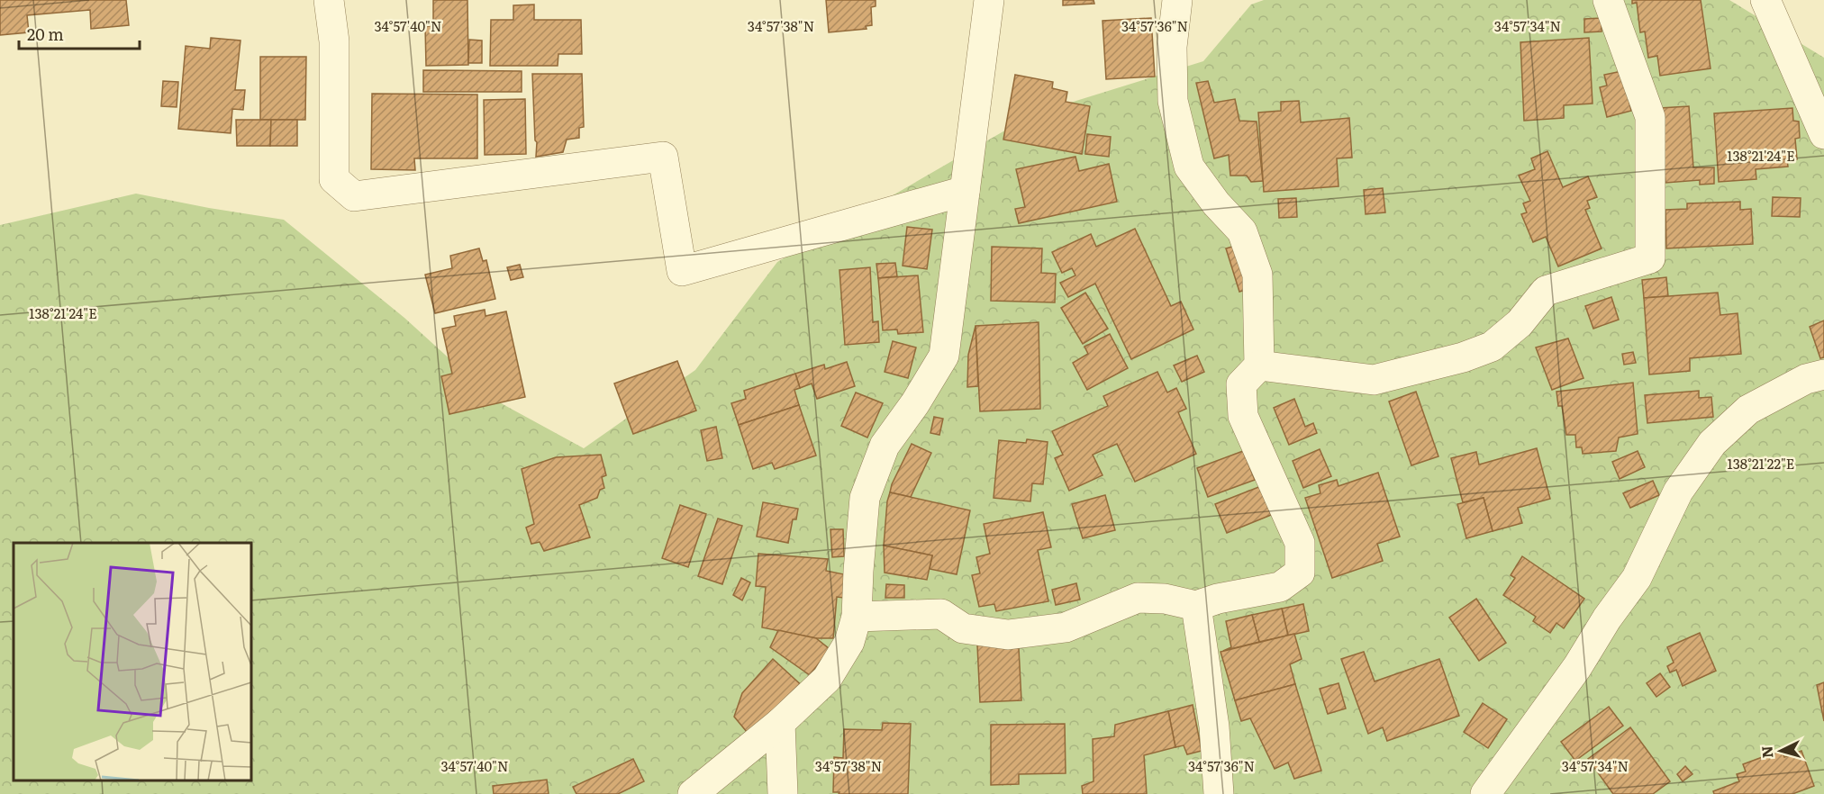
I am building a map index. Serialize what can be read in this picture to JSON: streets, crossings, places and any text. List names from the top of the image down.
{
  "scale_bar": "20 m",
  "north": "left",
  "coordinates": [
    "34°57'40\"N",
    "34°57'38\"N",
    "34°57'36\"N",
    "34°57'34\"N",
    "138°21'24\"E",
    "138°21'22\"E"
  ]
}
